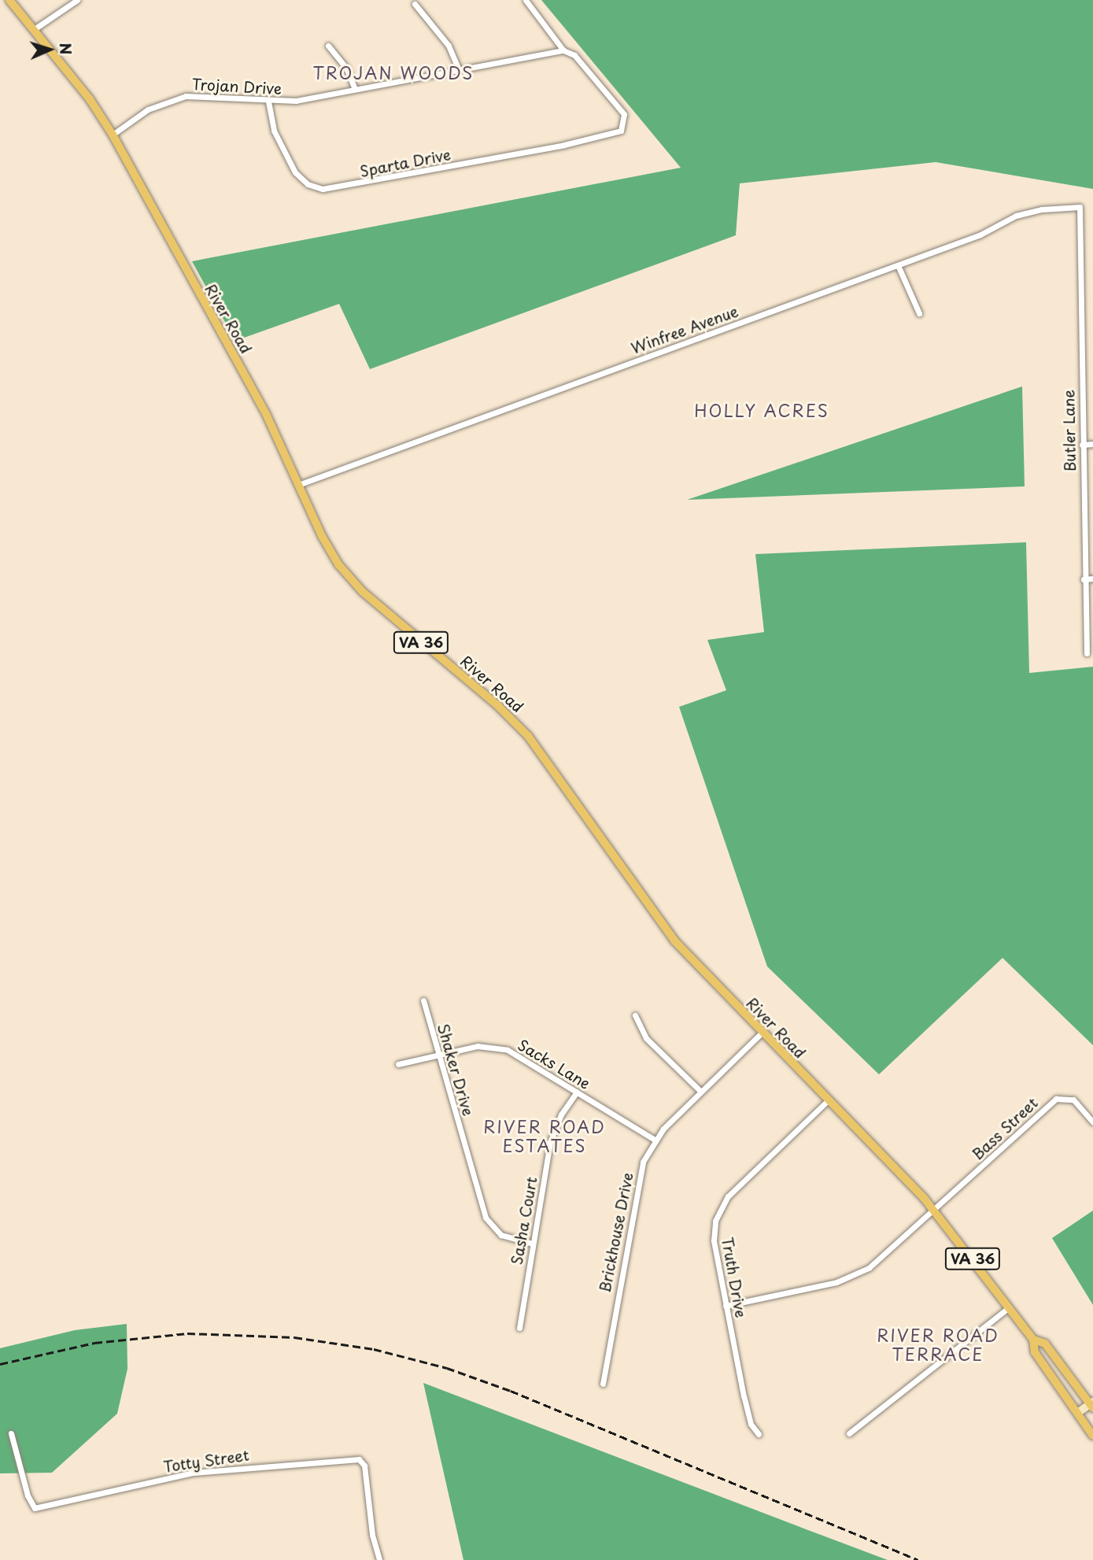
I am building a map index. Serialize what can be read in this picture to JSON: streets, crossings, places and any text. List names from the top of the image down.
{
  "streets": {
    "main road": ["River Road", "VA 36"],
    "street": [
      "Trojan Drive",
      "Sparta Drive",
      "Winfree Avenue",
      "Butler Lane",
      "Sacks Lane",
      "Shaker Drive",
      "Bass Street",
      "Sasha Court",
      "Brickhouse Drive",
      "Truth Drive",
      "Totty Street"
    ]
  },
  "crossings": [
    ["Trojan Drive", "Sparta Drive"],
    ["Trojan Drive", "River Road"],
    ["River Road", "Winfree Avenue"],
    ["River Road", "Bass Street"],
    ["River Road", "Brickhouse Drive"],
    ["River Road", "Truth Drive"],
    ["Winfree Avenue", "Butler Lane"],
    ["Sacks Lane", "Shaker Drive"],
    ["Sacks Lane", "Sasha Court"],
    ["Sacks Lane", "Brickhouse Drive"],
    ["Shaker Drive", "Sasha Court"]
  ],
  "districts": [
    "TROJAN WOODS",
    "HOLLY ACRES",
    "RIVER ROAD ESTATES",
    "RIVER ROAD TERRACE"
  ],
  "north": "right"
}
